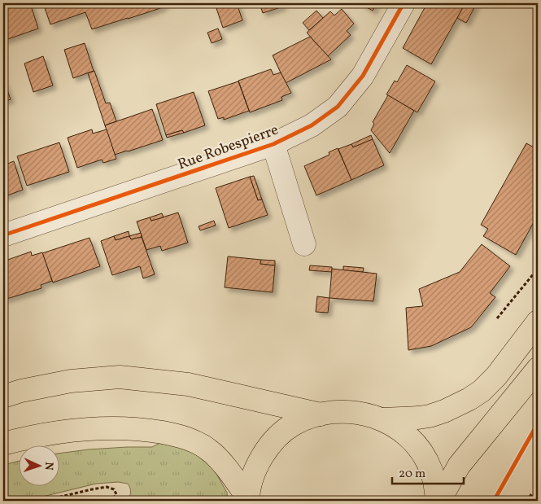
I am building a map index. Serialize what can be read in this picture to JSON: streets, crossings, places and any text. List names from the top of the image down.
{
  "streets": {
    "street": ["Rue Robespierre"]
  },
  "scale_bar": "20 m",
  "north": "right"
}
